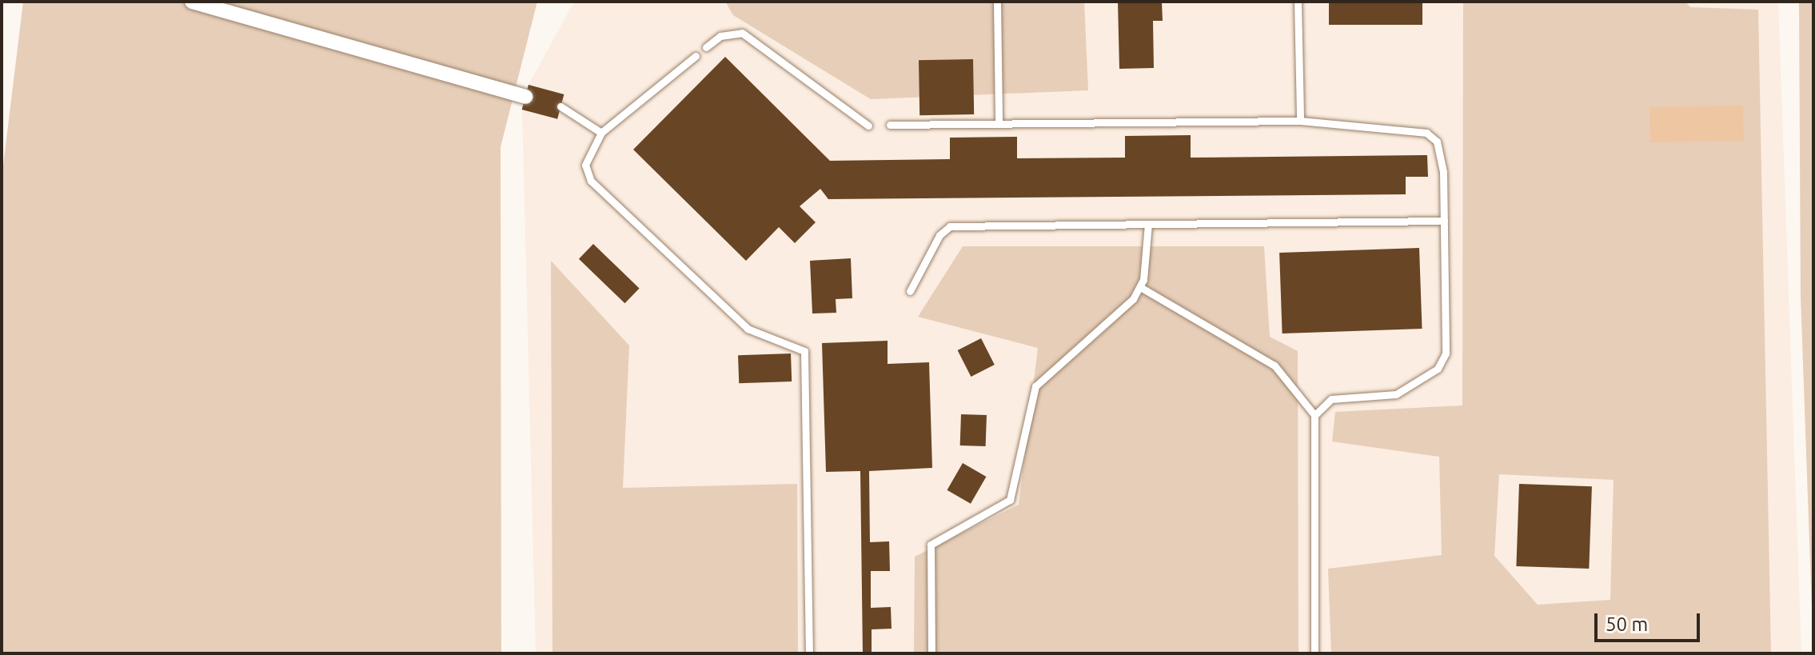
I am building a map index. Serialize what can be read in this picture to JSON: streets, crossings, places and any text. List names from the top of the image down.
{
  "scale_bar": "50 m"
}
